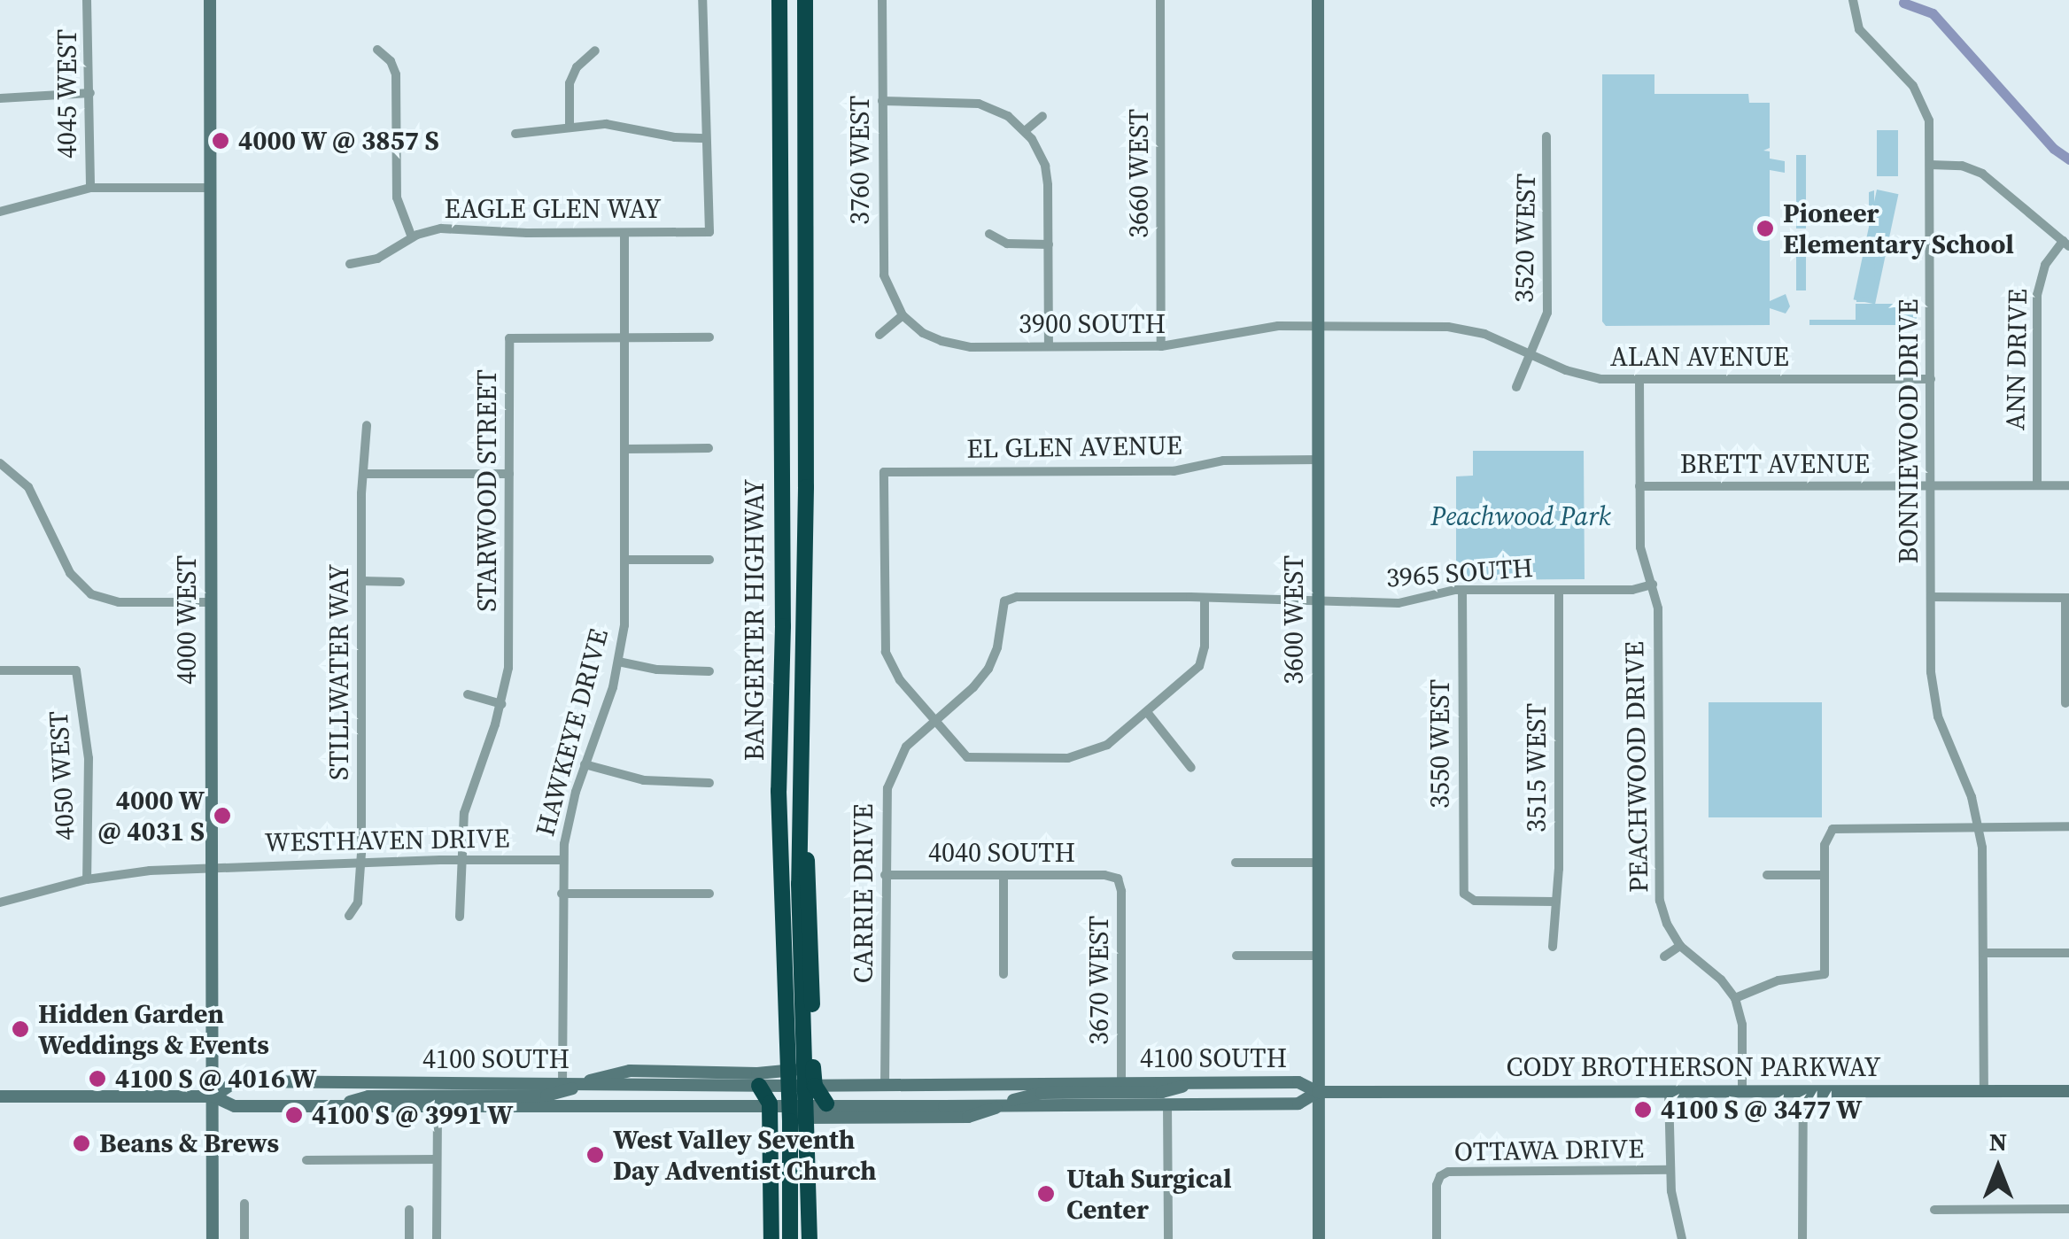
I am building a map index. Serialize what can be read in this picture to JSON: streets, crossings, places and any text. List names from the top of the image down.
{
  "streets": {
    "highway": ["BANGERTER HIGHWAY"],
    "main road": [
      "4000 WEST",
      "3600 WEST",
      "4100 SOUTH",
      "CODY BROTHERSON PARKWAY"
    ],
    "street": [
      "4045 WEST",
      "3760 WEST",
      "3660 WEST",
      "EAGLE GLEN WAY",
      "3520 WEST",
      "3900 SOUTH",
      "ALAN AVENUE",
      "ANN DRIVE",
      "BONNIEWOOD DRIVE",
      "EL GLEN AVENUE",
      "BRETT AVENUE",
      "STARWOOD STREET",
      "3965 SOUTH",
      "STILLWATER WAY",
      "HAWKEYE DRIVE",
      "3550 WEST",
      "PEACHWOOD DRIVE",
      "3515 WEST",
      "4050 WEST",
      "WESTHAVEN DRIVE",
      "4040 SOUTH",
      "CARRIE DRIVE",
      "3670 WEST",
      "OTTAWA DRIVE"
    ]
  },
  "crossings": [
    ["3760 WEST", "3900 SOUTH"],
    ["3660 WEST", "3900 SOUTH"],
    ["EAGLE GLEN WAY", "HAWKEYE DRIVE"],
    ["3520 WEST", "ALAN AVENUE"],
    ["3900 SOUTH", "ALAN AVENUE"],
    ["3900 SOUTH", "3600 WEST"],
    ["ALAN AVENUE", "BONNIEWOOD DRIVE"],
    ["ALAN AVENUE", "3600 WEST"],
    ["ALAN AVENUE", "PEACHWOOD DRIVE"],
    ["ANN DRIVE", "BRETT AVENUE"],
    ["BONNIEWOOD DRIVE", "BRETT AVENUE"],
    ["BONNIEWOOD DRIVE", "CODY BROTHERSON PARKWAY"],
    ["EL GLEN AVENUE", "3600 WEST"],
    ["EL GLEN AVENUE", "CARRIE DRIVE"],
    ["BRETT AVENUE", "PEACHWOOD DRIVE"],
    ["STARWOOD STREET", "HAWKEYE DRIVE"],
    ["STARWOOD STREET", "WESTHAVEN DRIVE"],
    ["3965 SOUTH", "3600 WEST"],
    ["3965 SOUTH", "3550 WEST"],
    ["3965 SOUTH", "PEACHWOOD DRIVE"],
    ["3965 SOUTH", "3515 WEST"],
    ["3965 SOUTH", "CARRIE DRIVE"],
    ["4000 WEST", "WESTHAVEN DRIVE"],
    ["4000 WEST", "4100 SOUTH"],
    ["BANGERTER HIGHWAY", "4100 SOUTH"],
    ["3600 WEST", "4100 SOUTH"],
    ["3600 WEST", "CODY BROTHERSON PARKWAY"],
    ["STILLWATER WAY", "WESTHAVEN DRIVE"],
    ["HAWKEYE DRIVE", "WESTHAVEN DRIVE"],
    ["HAWKEYE DRIVE", "4100 SOUTH"],
    ["3550 WEST", "3515 WEST"],
    ["4040 SOUTH", "CARRIE DRIVE"],
    ["4040 SOUTH", "3670 WEST"],
    ["CARRIE DRIVE", "4100 SOUTH"],
    ["3670 WEST", "4100 SOUTH"],
    ["4100 SOUTH", "CODY BROTHERSON PARKWAY"]
  ],
  "parks": ["Peachwood Park"],
  "places": [
    "4000 W @ 3857 S",
    "Pioneer Elementary School",
    "4000 W @ 4031 S",
    "Hidden Garden Weddings & Events",
    "4100 S @ 4016 W",
    "4100 S @ 3477 W",
    "4100 S @ 3991 W",
    "Beans & Brews",
    "West Valley Seventh Day Adventist Church",
    "Utah Surgical Center"
  ],
  "north": "top"
}
